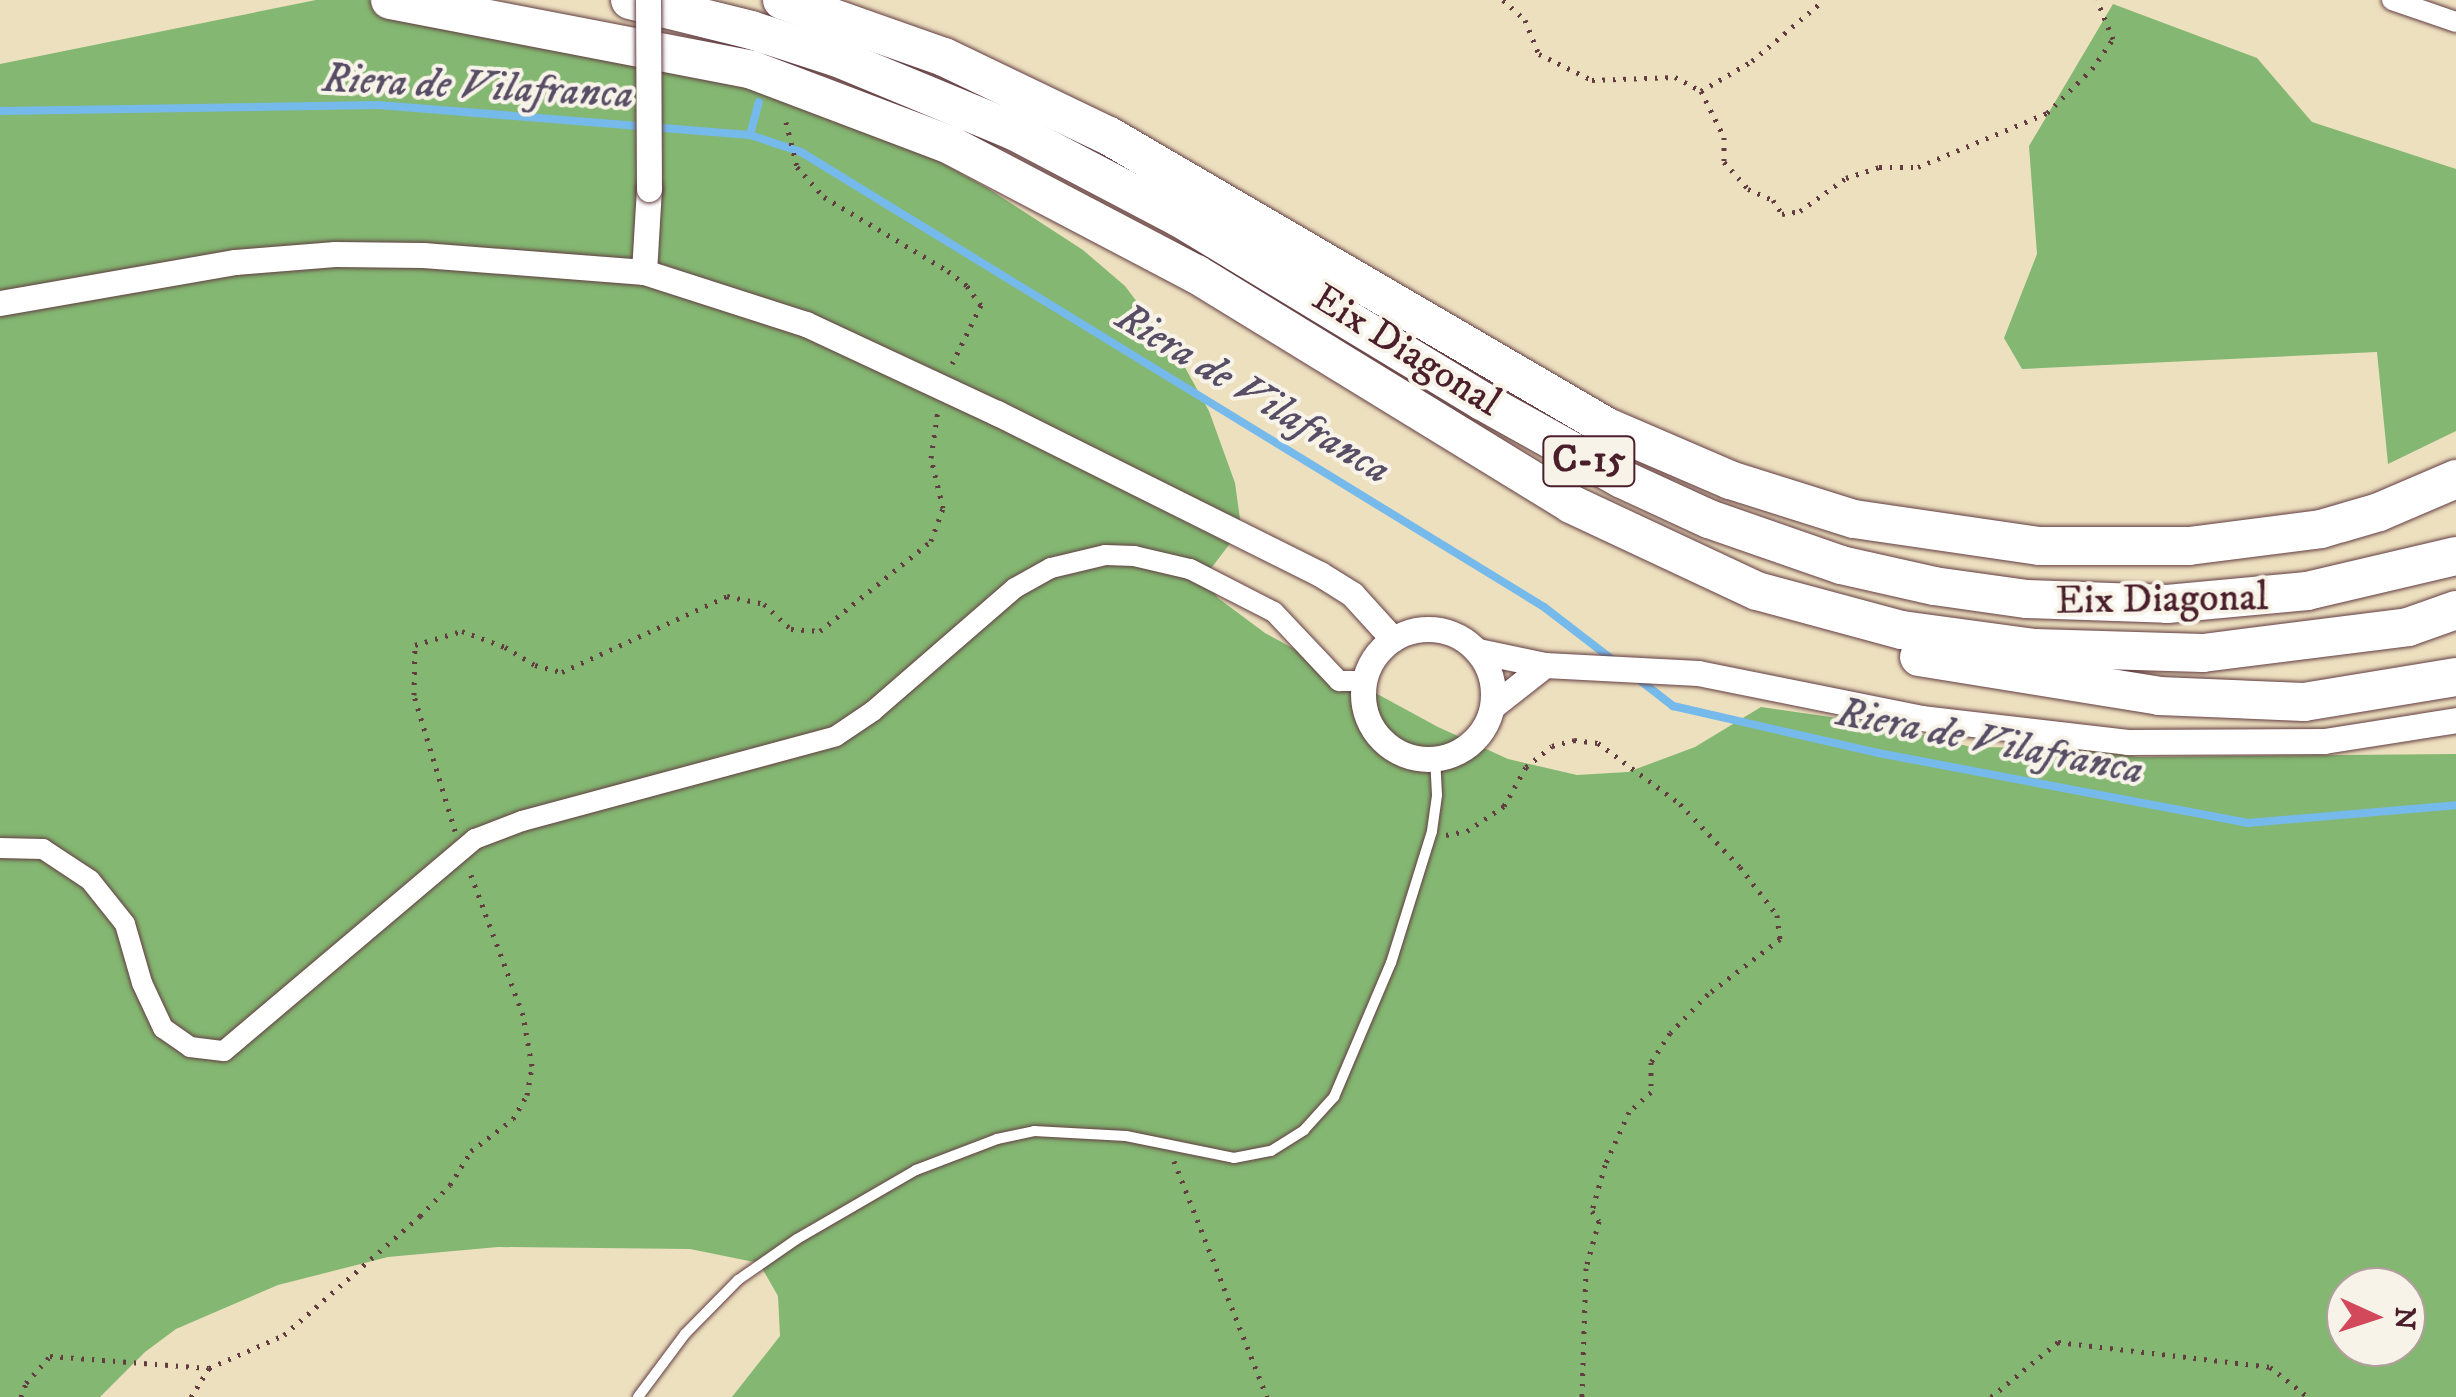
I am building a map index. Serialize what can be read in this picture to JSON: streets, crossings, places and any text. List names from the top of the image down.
{
  "streets": {
    "highway": ["Eix Diagonal", "C-15"]
  },
  "water": ["Riera de Vilafranca"],
  "north": "right"
}
